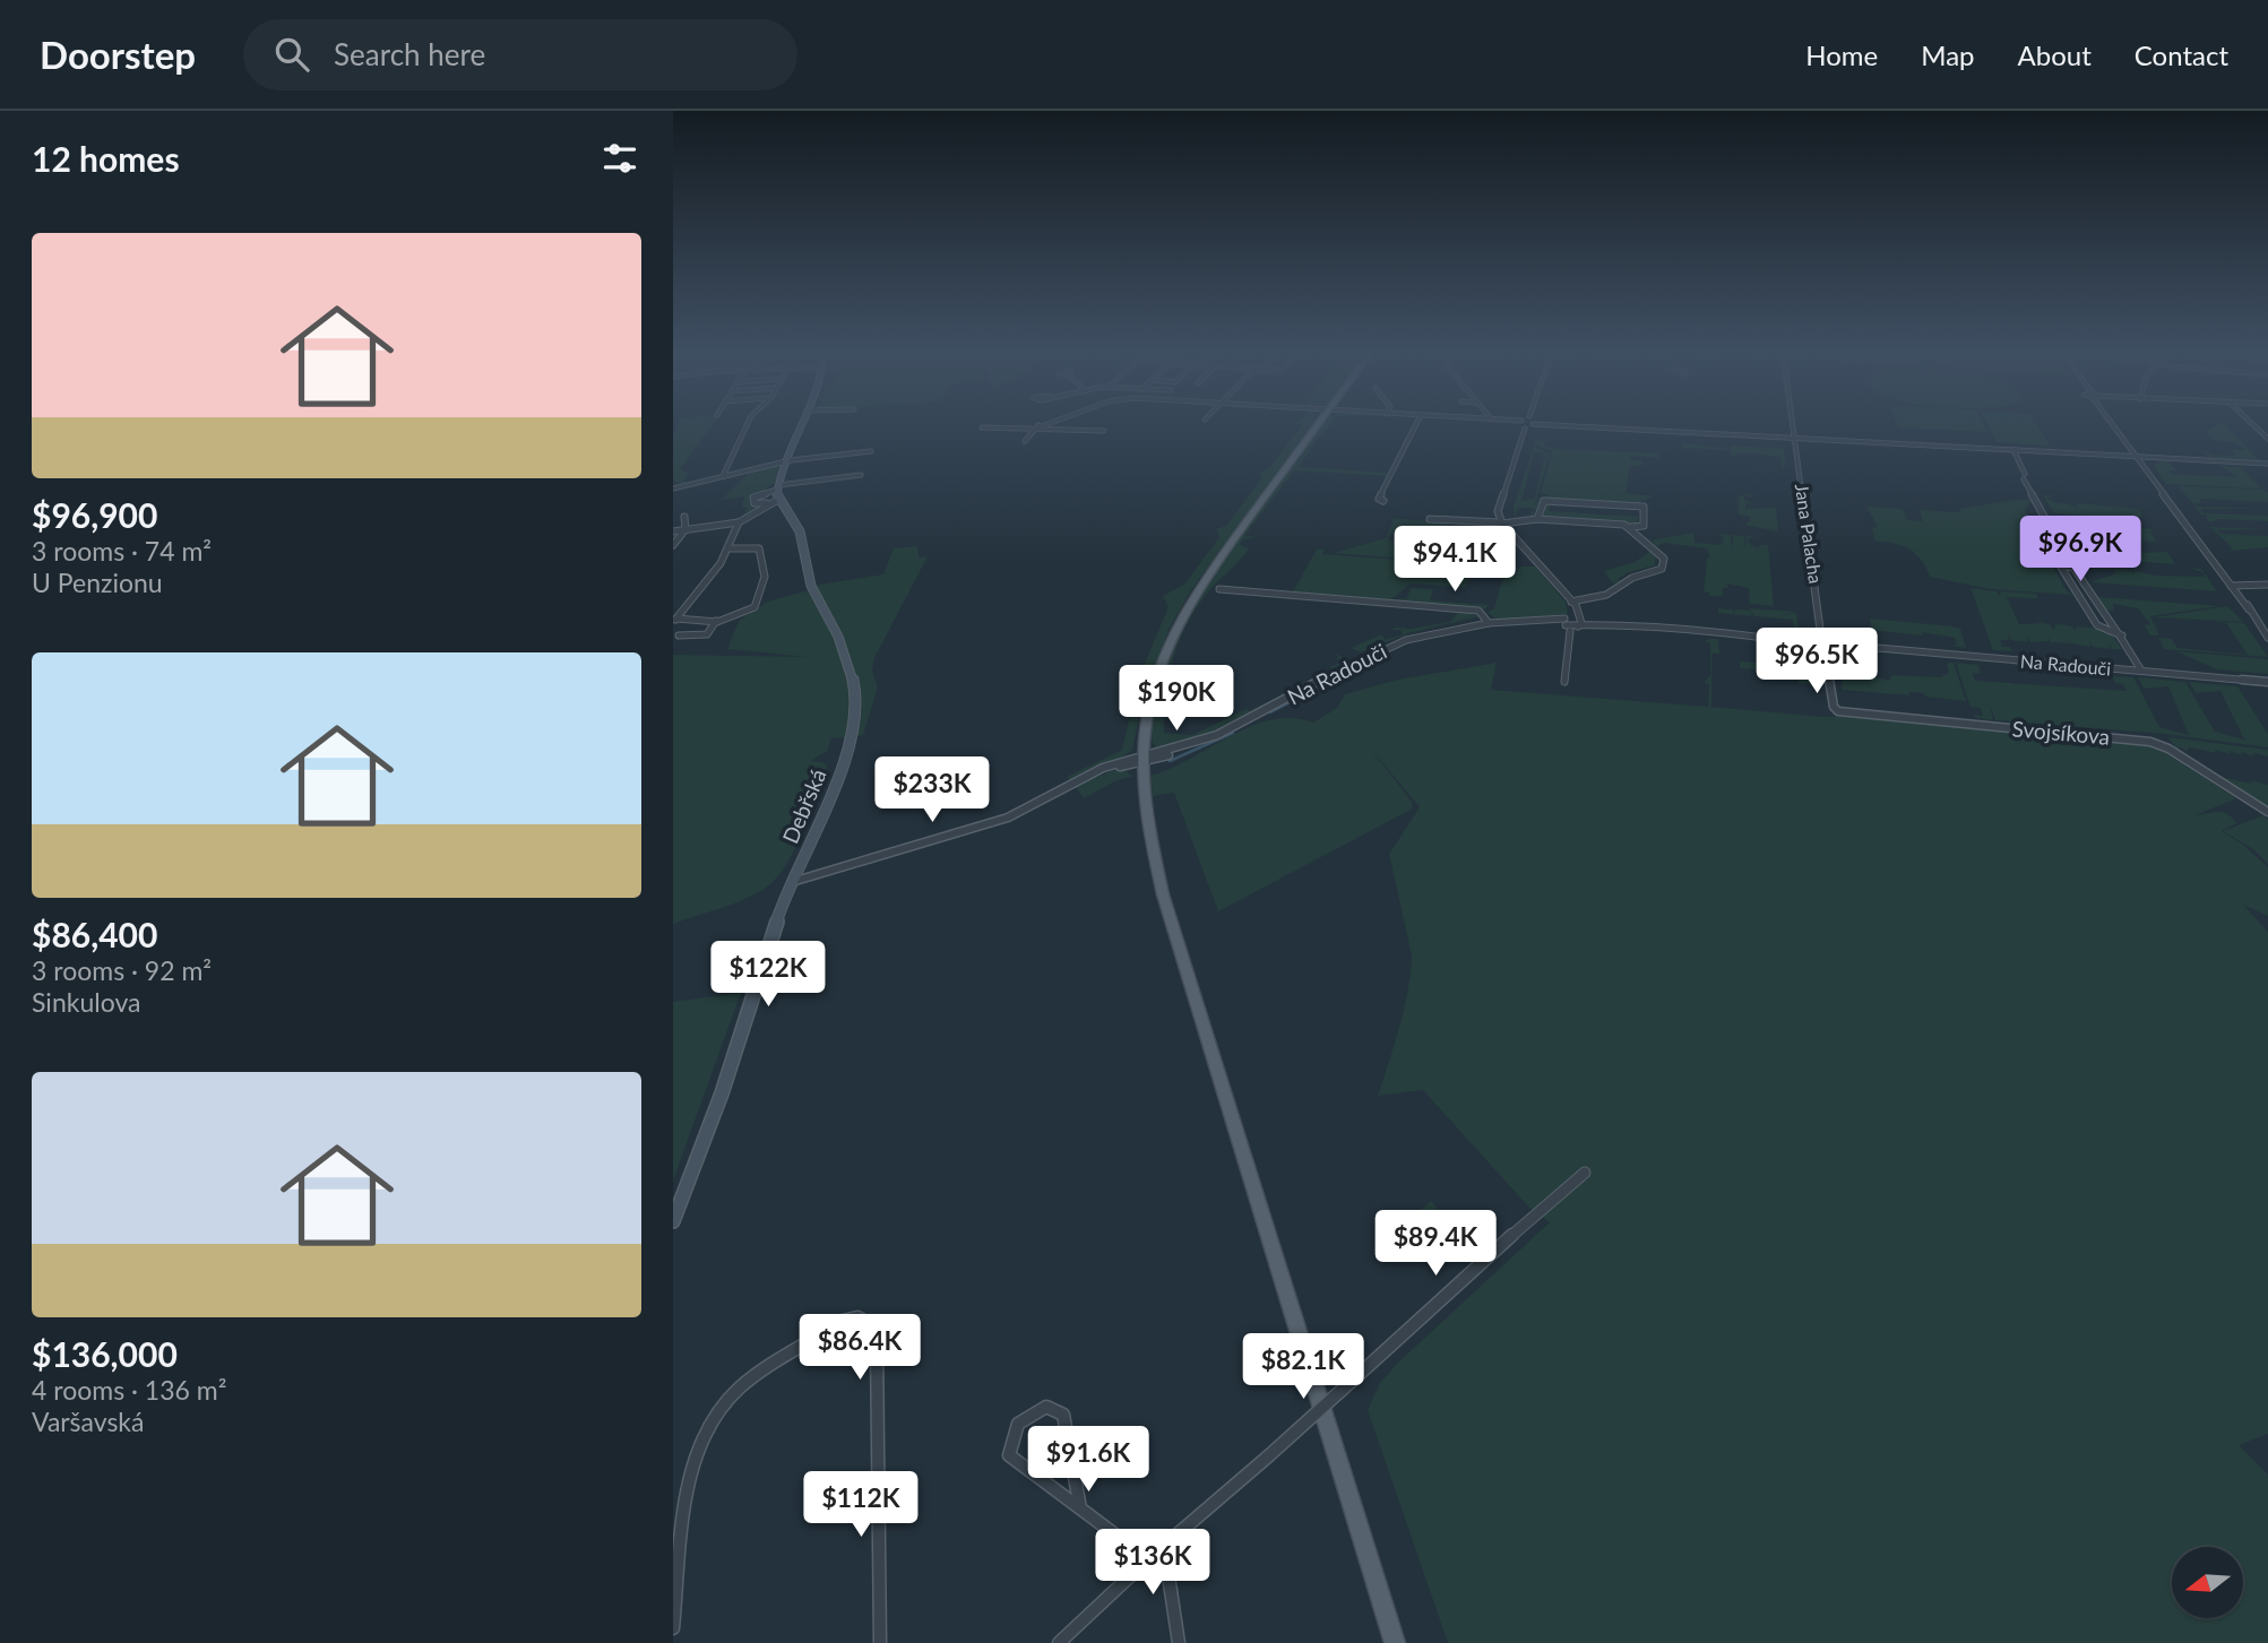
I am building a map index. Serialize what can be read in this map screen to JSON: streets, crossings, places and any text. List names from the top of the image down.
{
  "streets": {
    "main road": ["Debřská"],
    "street": ["Jana Palacha", "Na Radouči", "Svojsíkova"]
  },
  "crossings": [
    ["Jana Palacha", "Na Radouči"],
    ["Na Radouči", "Debřská"]
  ],
  "north": "left",
  "page": {
    "header": "Doorstep",
    "search": "Search here",
    "nav": [
      "Home",
      "Map",
      "About",
      "Contact"
    ],
    "heading": "12 homes",
    "list": [
      {
        "name": "$96,900",
        "note": "3 rooms · 74 m² · U Penzionu"
      },
      {
        "name": "$86,400",
        "note": "3 rooms · 92 m² · Sinkulova"
      },
      {
        "name": "$136,000",
        "note": "4 rooms · 136 m² · Varšavská"
      }
    ],
    "price": [
      "$96.9K",
      "$94.1K",
      "$96.5K",
      "$190K",
      "$233K",
      "$122K",
      "$89.4K",
      "$86.4K",
      "$82.1K",
      "$91.6K",
      "$112K",
      "$136K"
    ]
  }
}
